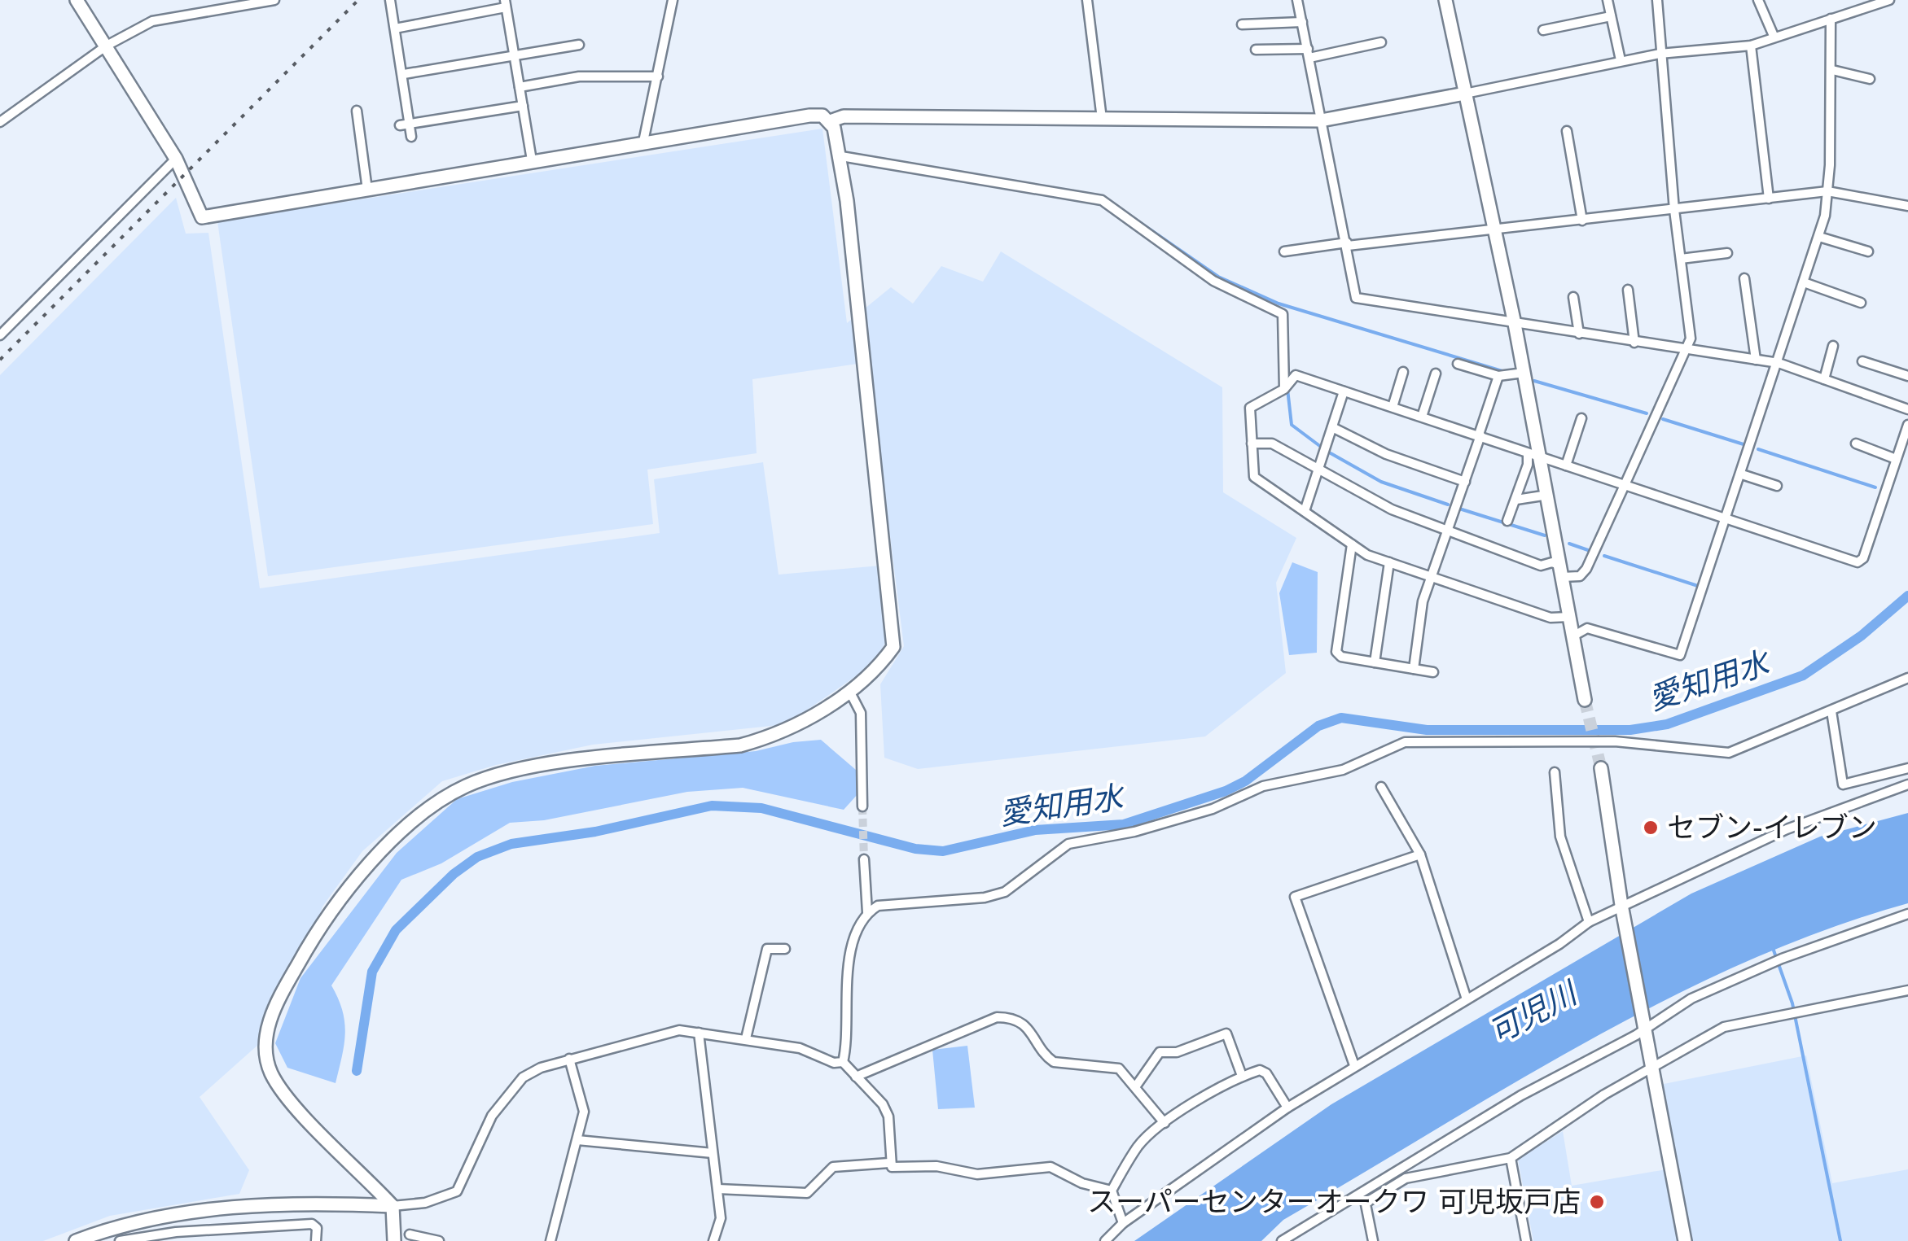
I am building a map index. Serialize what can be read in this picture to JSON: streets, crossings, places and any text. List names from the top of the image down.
{
  "water": ["愛知用水", "可児川"],
  "places": ["セブン-イレブン", "スーパーセンターオークワ 可児坂戸店"]
}
